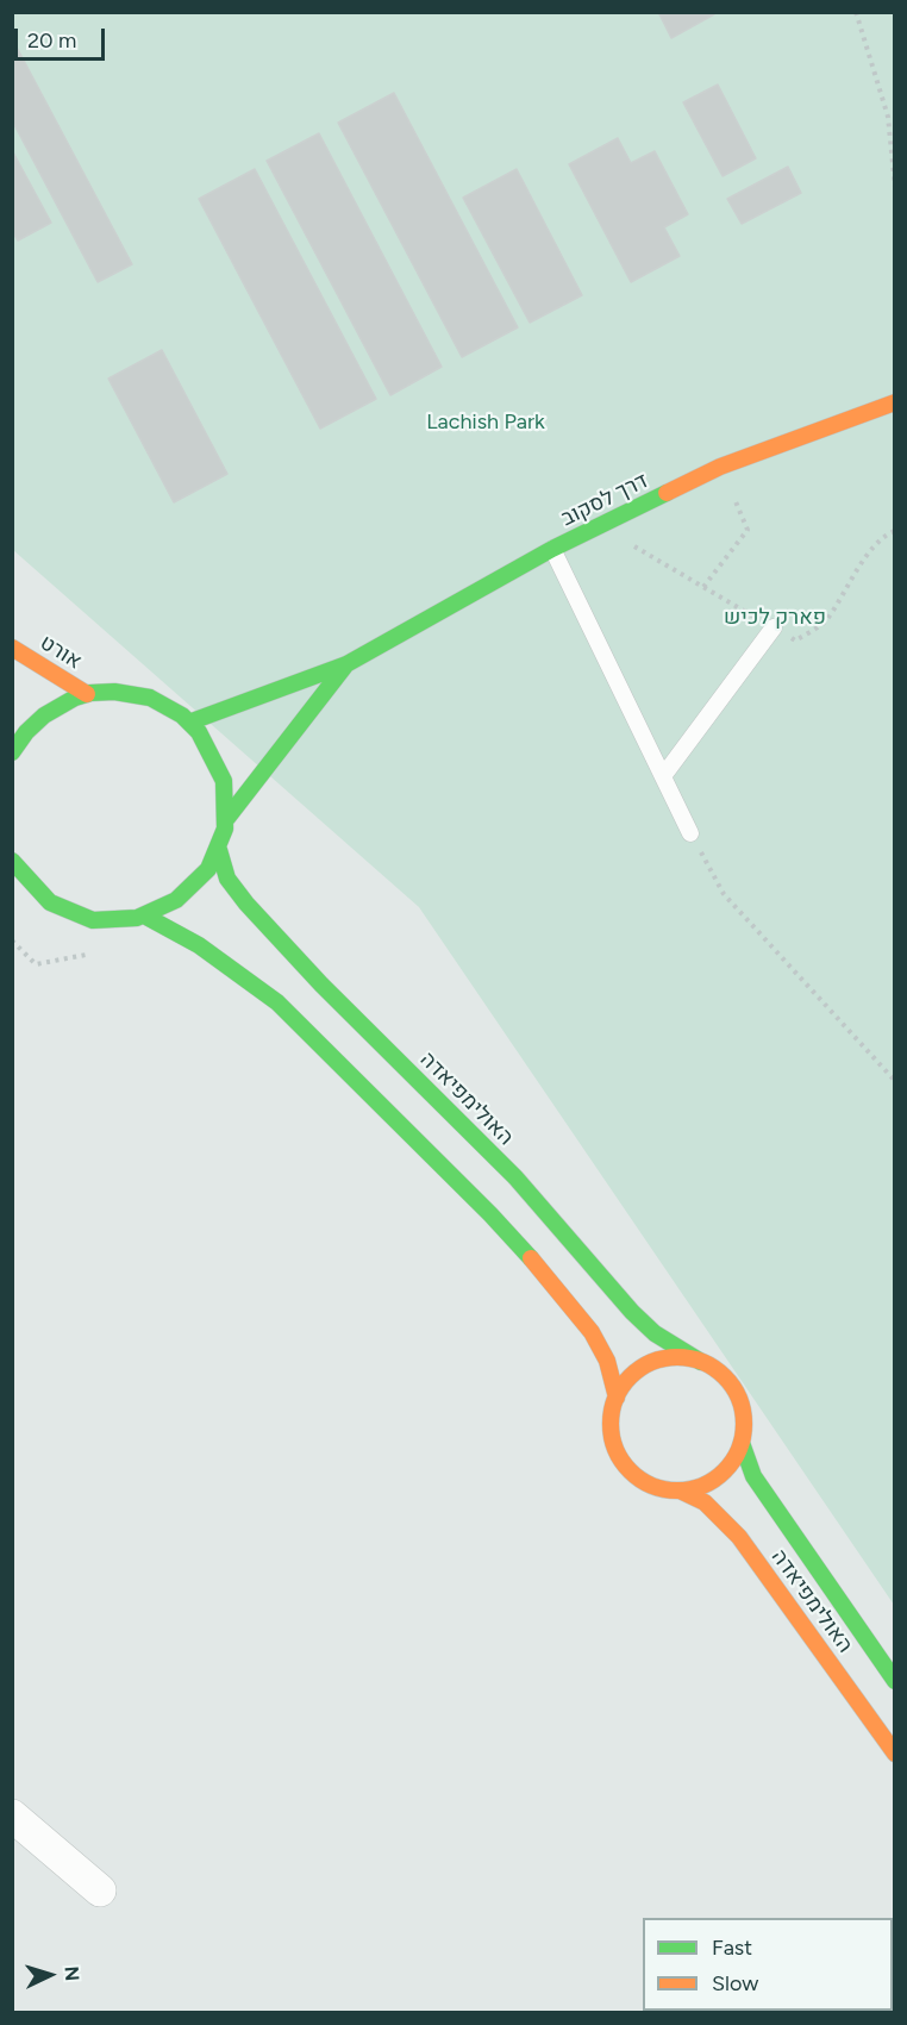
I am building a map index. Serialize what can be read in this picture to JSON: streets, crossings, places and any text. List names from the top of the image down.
{
  "streets": {
    "street": ["דרך לסקוב", "אורט", "האולימפיאדה"]
  },
  "parks": ["Lachish Park", "פארק לכיש"],
  "legend": ["Fast", "Slow"],
  "scale_bar": "20 m",
  "north": "right"
}
